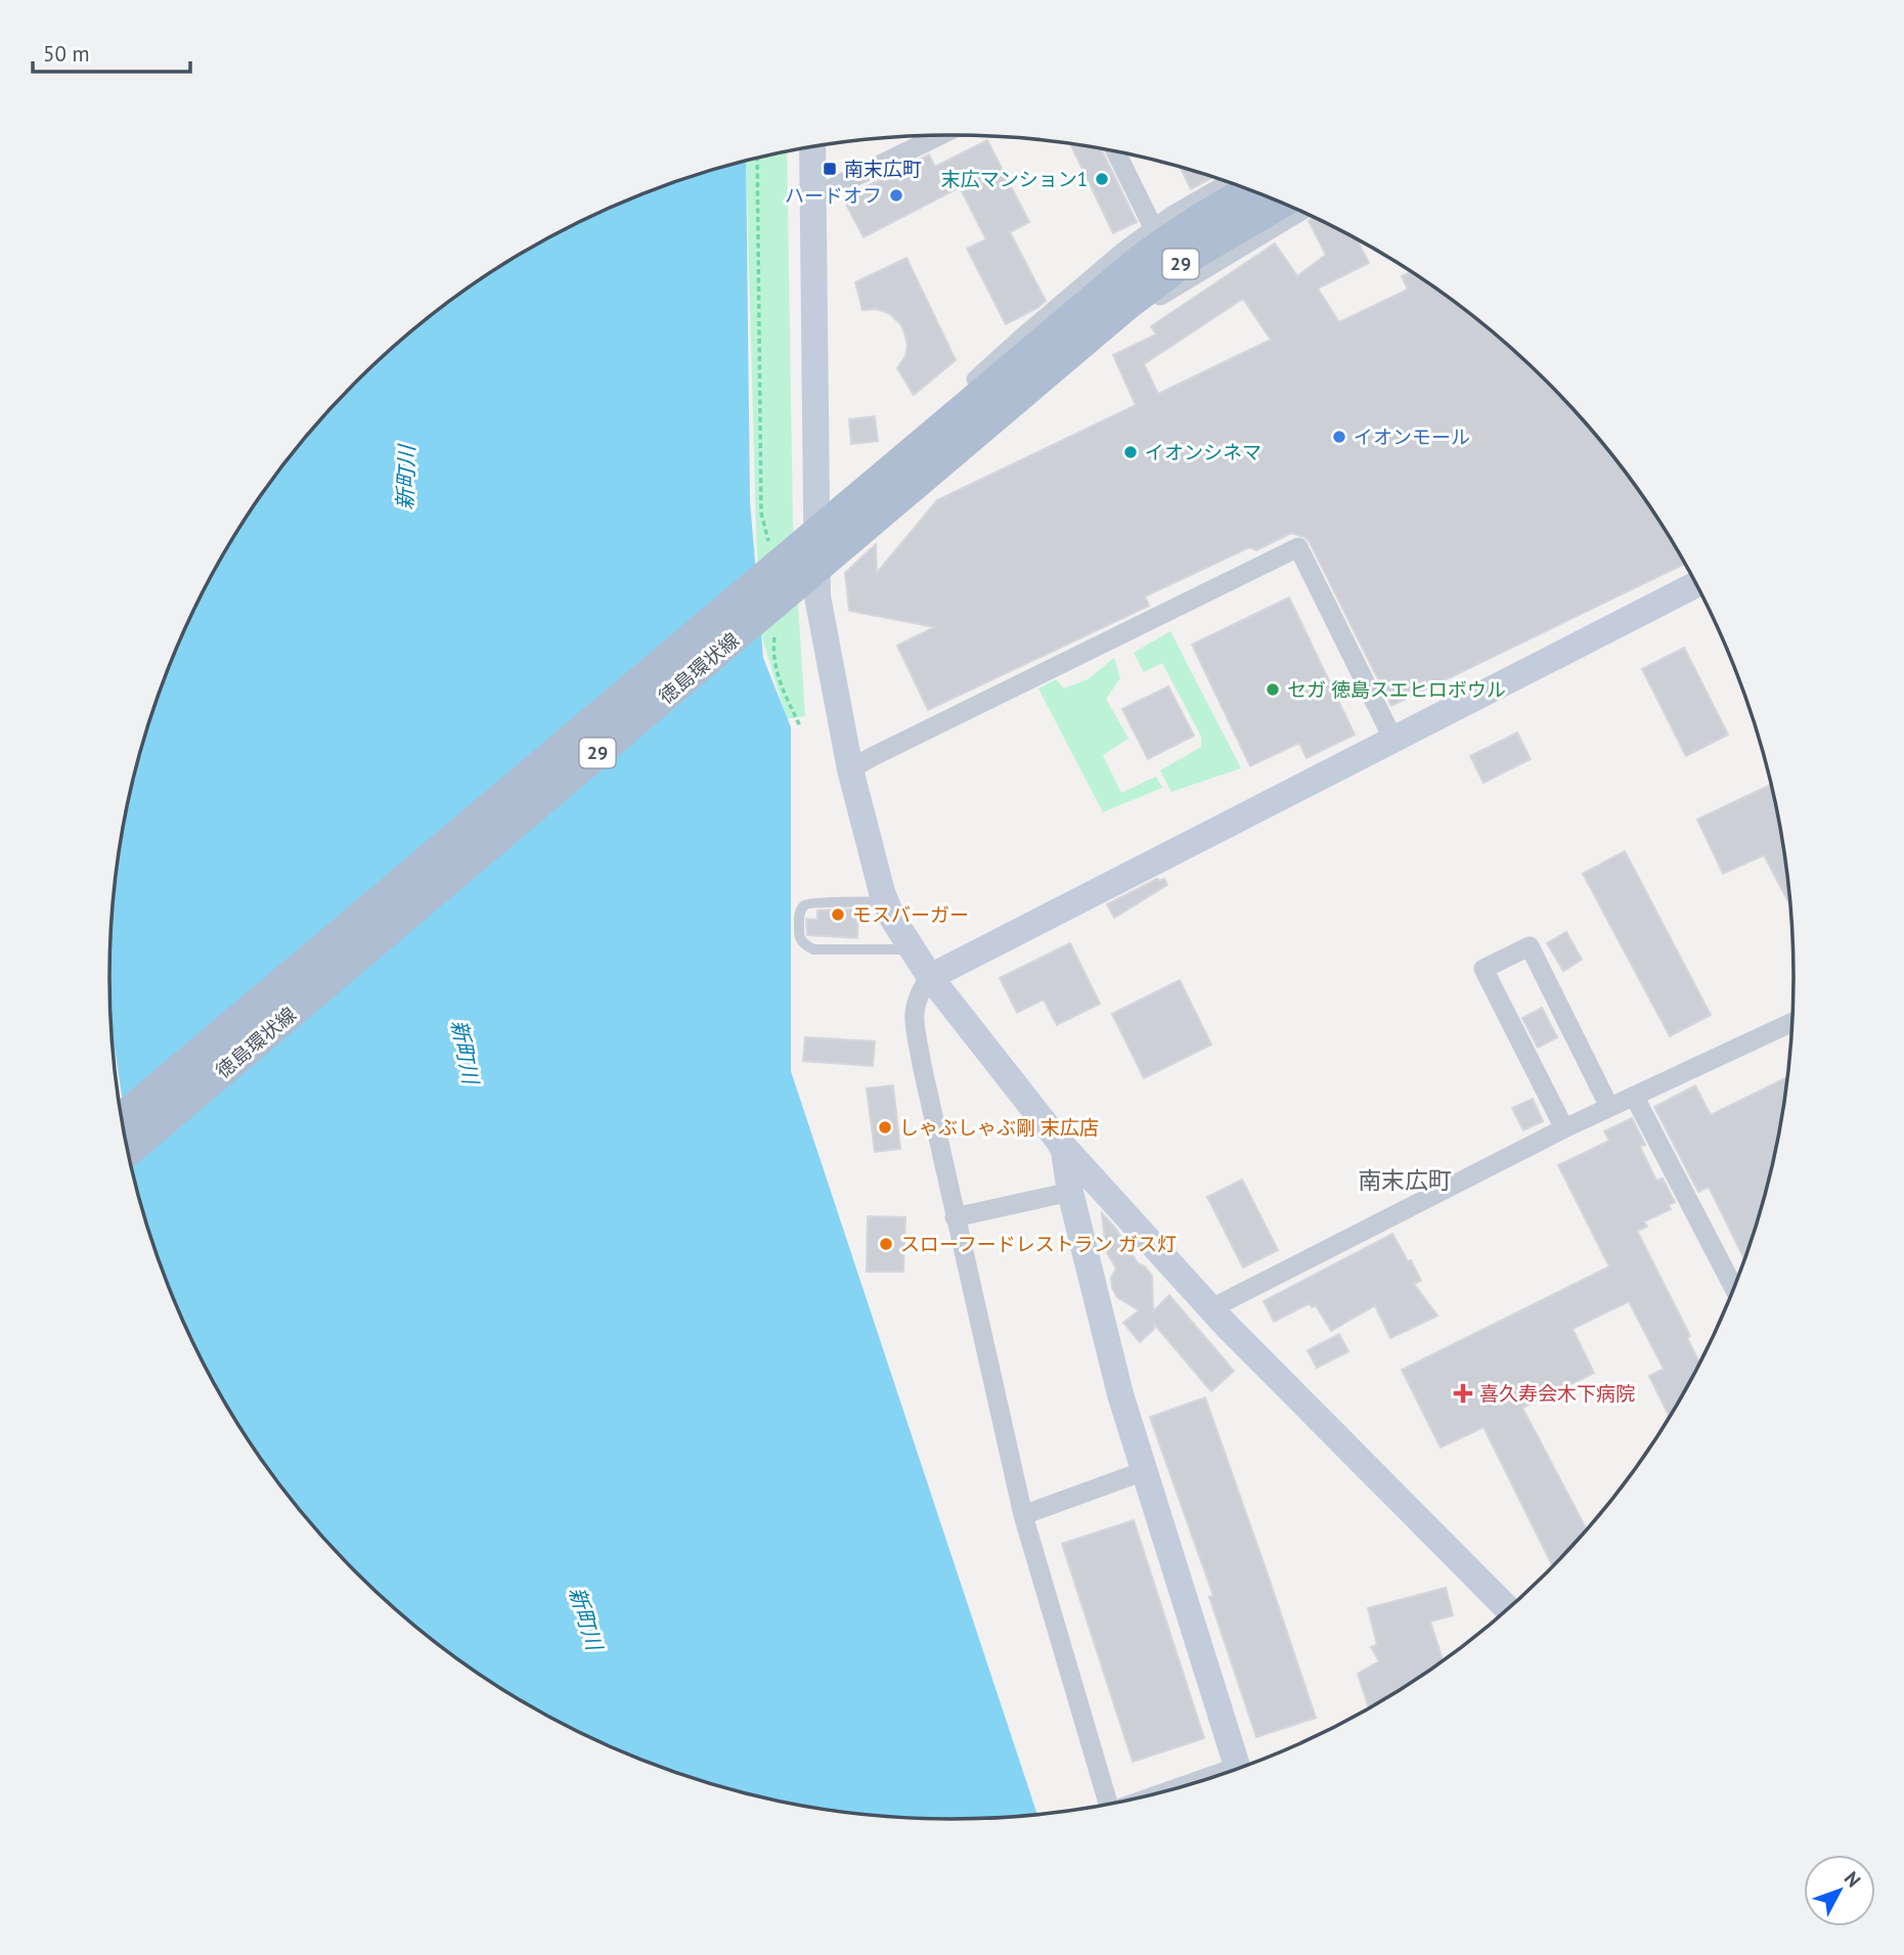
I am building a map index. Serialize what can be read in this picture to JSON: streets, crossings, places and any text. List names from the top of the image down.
{
  "streets": {
    "main road": ["29", "徳島環状線"]
  },
  "districts": ["南末広町"],
  "water": ["新町川"],
  "places": {
    "transit": ["南末広町"],
    "other": [
      "末広マンション1",
      "ハードオフ",
      "イオンモール",
      "イオンシネマ",
      "セガ 徳島スエヒロボウル",
      "モスバーガー",
      "しゃぶしゃぶ剛 末広店",
      "スローフードレストラン ガス灯"
    ],
    "health": ["喜久寿会木下病院"]
  },
  "scale_bar": "50 m",
  "north": "top right"
}
